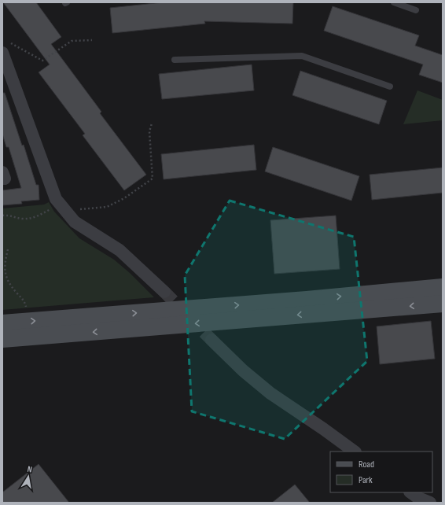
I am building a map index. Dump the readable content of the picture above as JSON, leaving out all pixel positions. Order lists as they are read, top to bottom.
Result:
{
  "legend": ["Road", "Park"],
  "north": "top"
}
